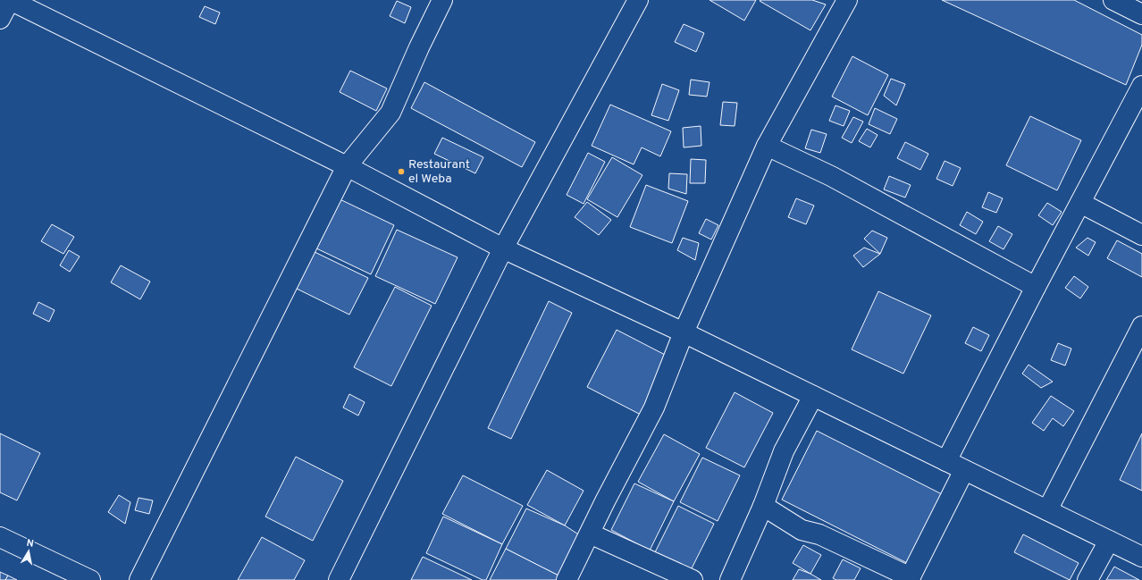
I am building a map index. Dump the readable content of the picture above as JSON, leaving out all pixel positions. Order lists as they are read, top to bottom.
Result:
{
  "places": ["Restaurant el Weba"],
  "north": "top"
}
